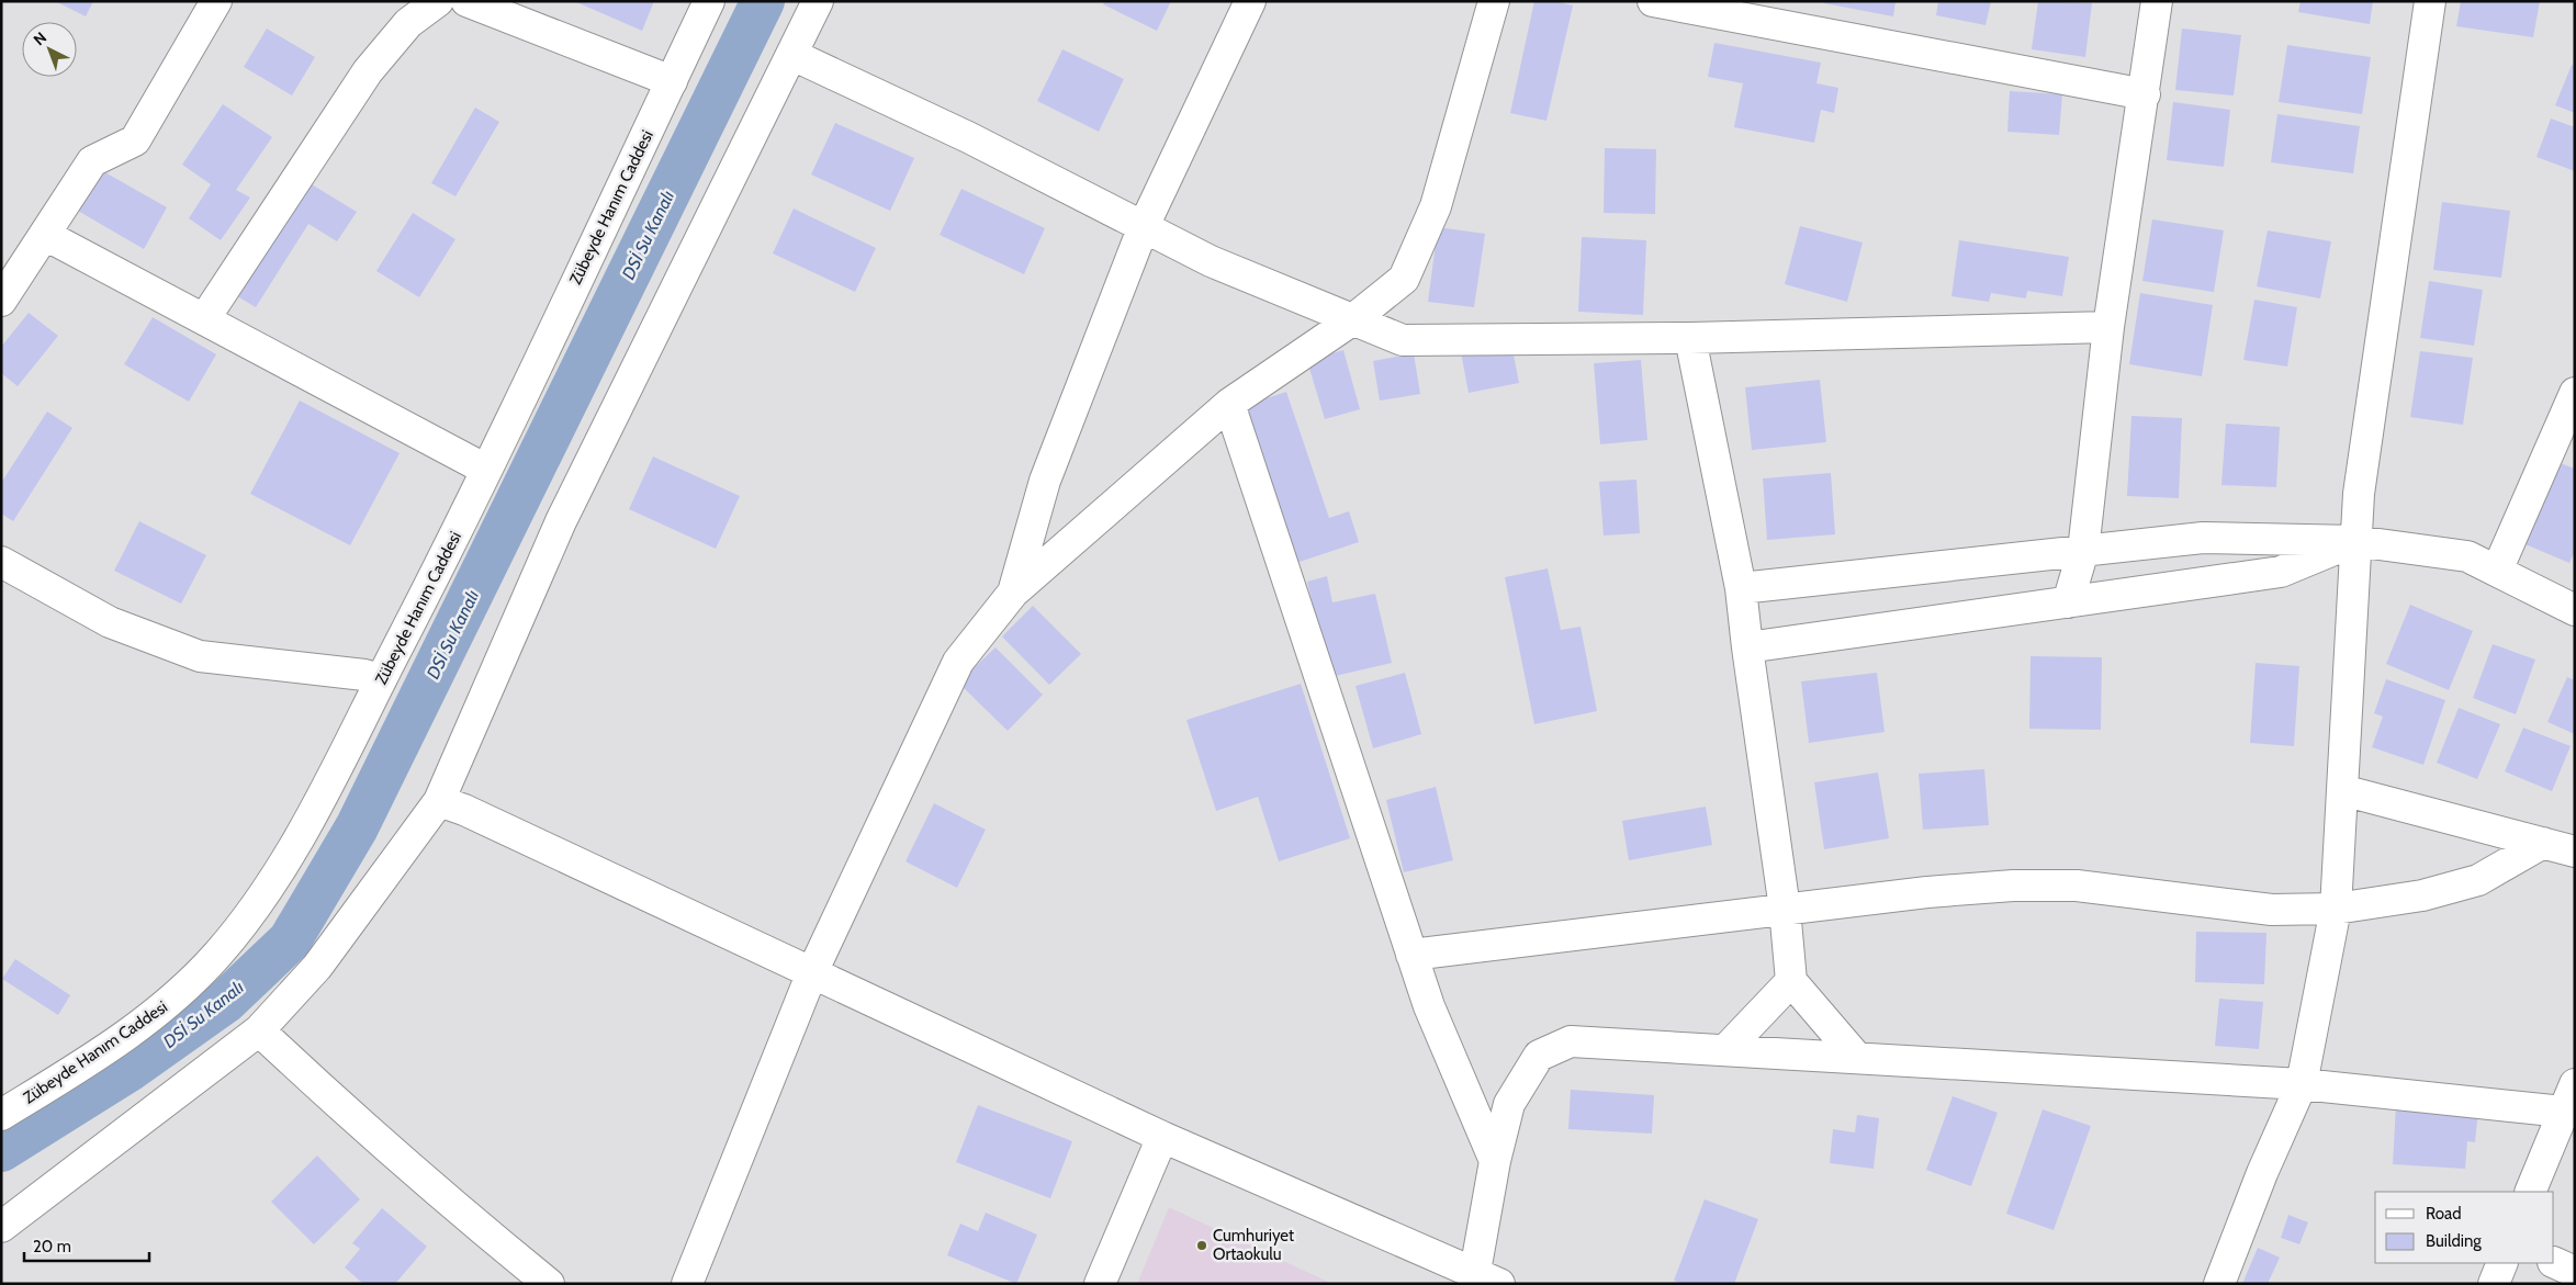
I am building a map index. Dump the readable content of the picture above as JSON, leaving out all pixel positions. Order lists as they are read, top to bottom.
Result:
{
  "streets": {
    "street": ["Zübeyde Hanım Caddesi"]
  },
  "water": ["DSİ Su Kanalı"],
  "places": ["Cumhuriyet Ortaokulu"],
  "legend": ["Road", "Building"],
  "scale_bar": "20 m",
  "north": "top left"
}
